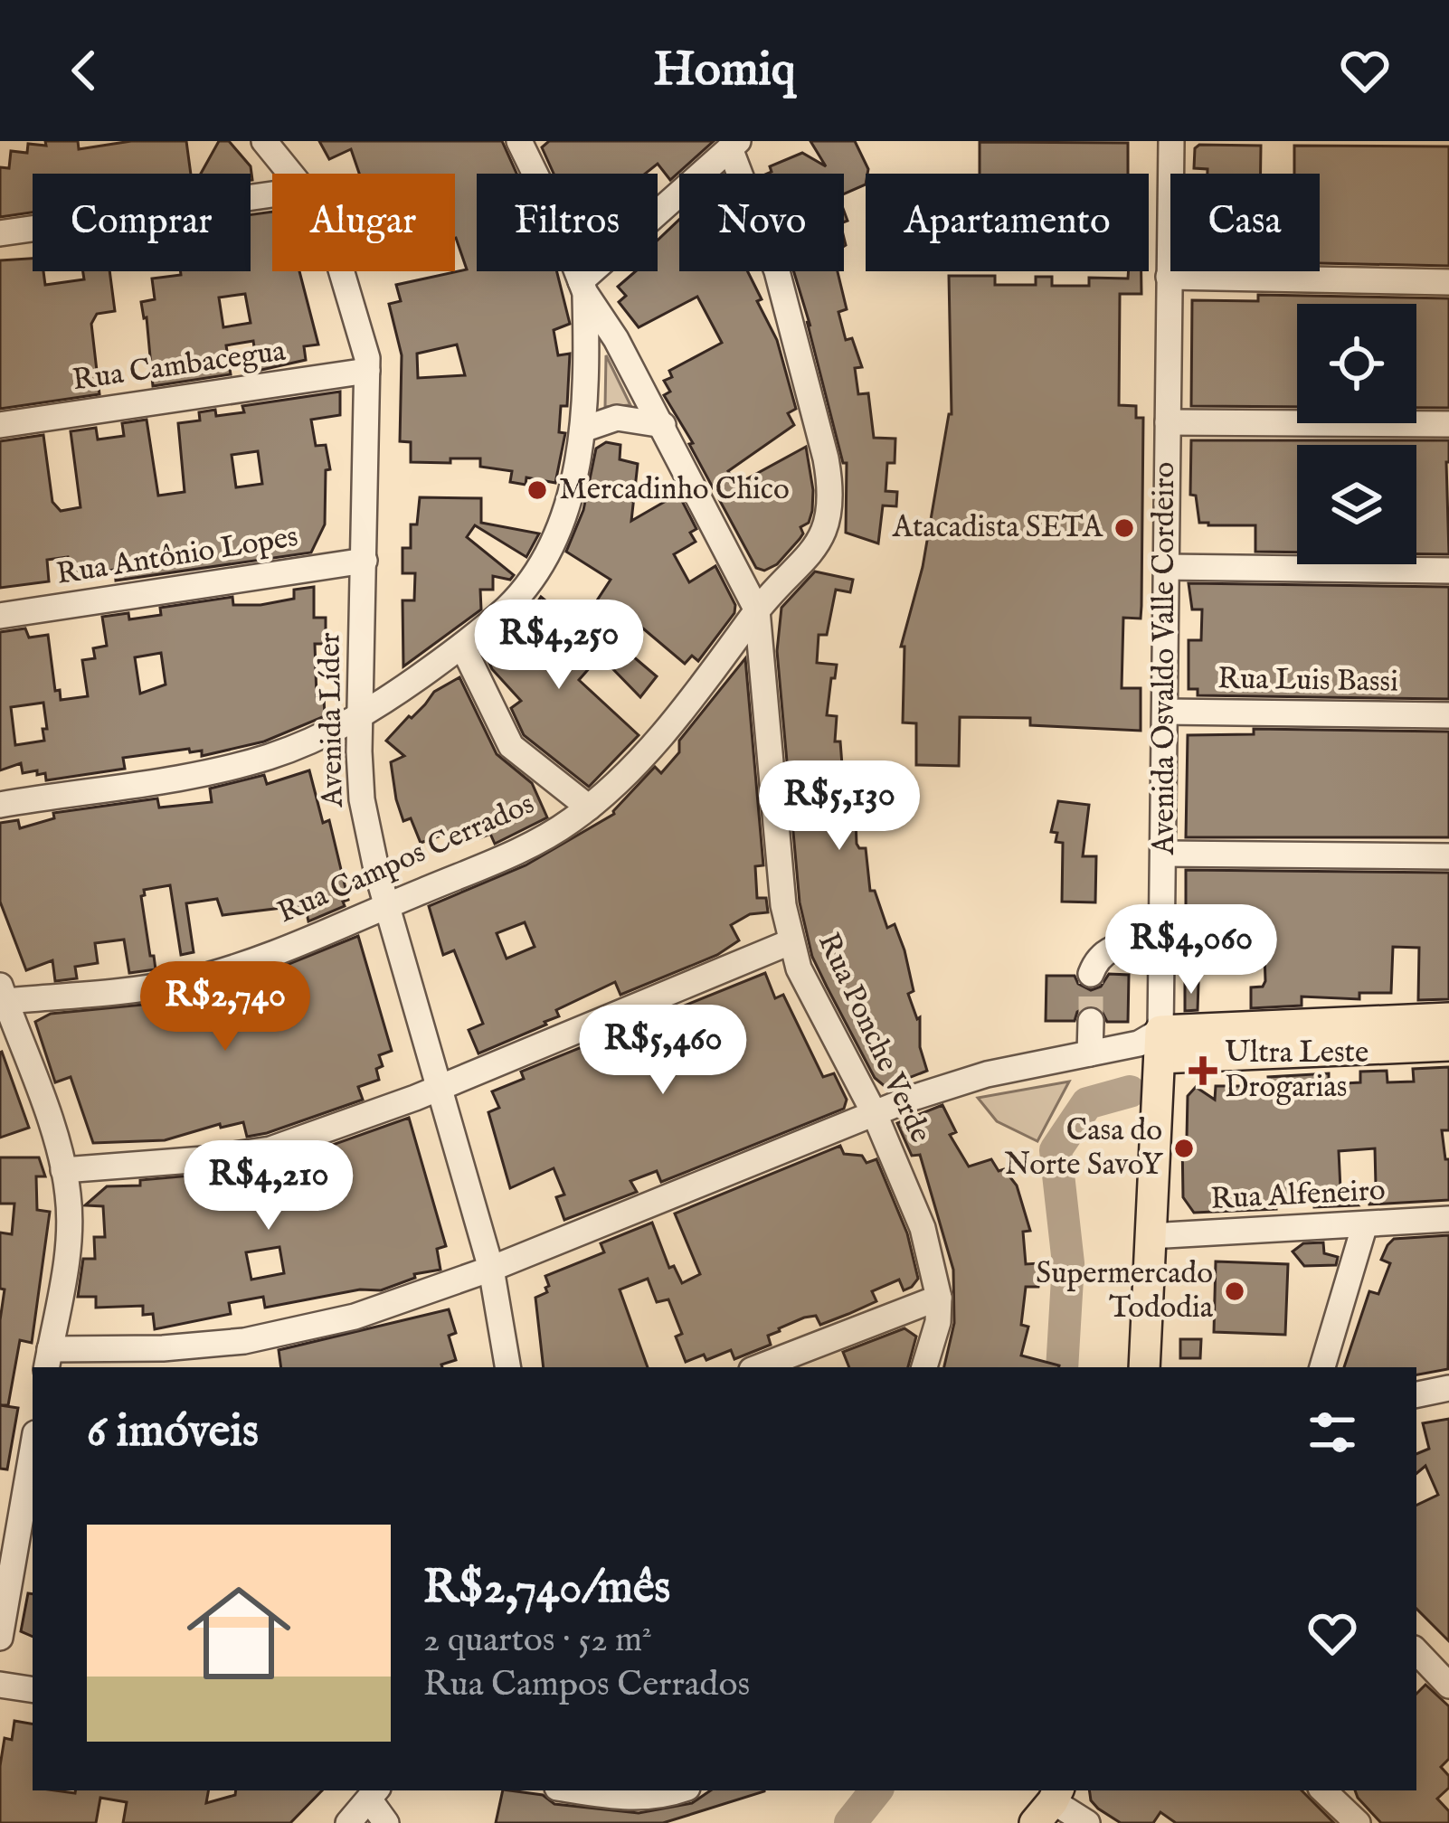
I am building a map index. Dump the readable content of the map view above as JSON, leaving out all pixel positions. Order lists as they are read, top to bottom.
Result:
{
  "streets": {
    "main road": ["Avenida Osvaldo Valle Cordeiro"],
    "street": [
      "Rua Cambacegua",
      "Rua Antônio Lopes",
      "Rua Luis Bassi",
      "Avenida Líder",
      "Rua Campos Cerrados",
      "Rua Ponche Verde",
      "Rua Alfeneiro"
    ]
  },
  "crossings": [
    ["Rua Cambacegua", "Avenida Líder"],
    ["Rua Antônio Lopes", "Avenida Líder"],
    ["Avenida Osvaldo Valle Cordeiro", "Rua Luis Bassi"],
    ["Avenida Osvaldo Valle Cordeiro", "Rua Alfeneiro"],
    ["Avenida Líder", "Rua Campos Cerrados"],
    ["Rua Campos Cerrados", "Rua Ponche Verde"]
  ],
  "places": {
    "other": [
      "Mercadinho Chico",
      "Atacadista SETA",
      "Casa do Norte SavoY",
      "Supermercado Tododia"
    ],
    "health": ["Ultra Leste Drogarias"]
  },
  "page": {
    "header": "Homiq",
    "chip": [
      "Comprar",
      "Alugar",
      "Filtros",
      "Novo",
      "Apartamento",
      "Casa"
    ],
    "price": [
      "R$4,250",
      "R$5,130",
      "R$4,060",
      "R$2,740",
      "R$5,460",
      "R$4,210"
    ],
    "heading": "6 imóveis",
    "list": [
      {
        "name": "R$2,740/mês",
        "note": "2 quartos · 52 m² · Rua Campos Cerrados"
      }
    ]
  }
}
